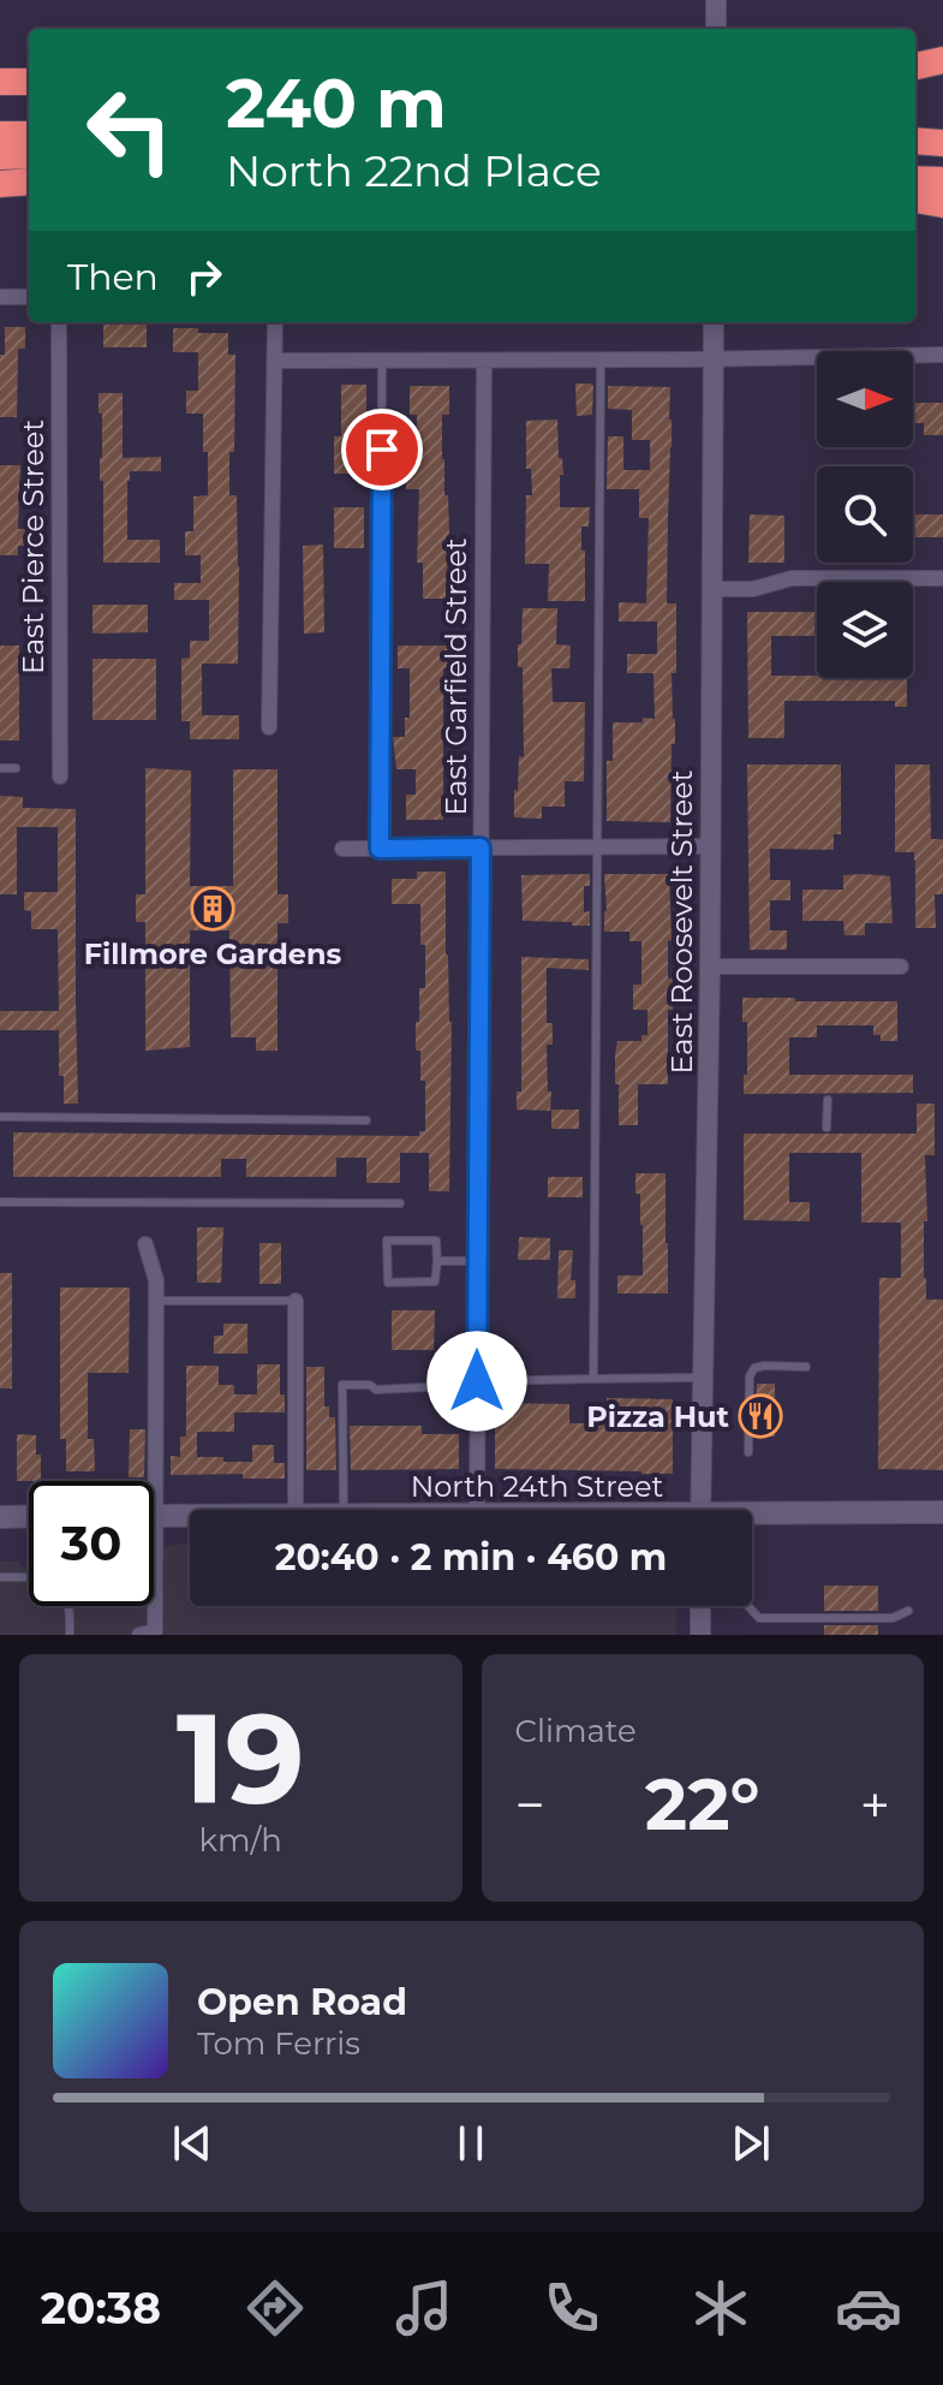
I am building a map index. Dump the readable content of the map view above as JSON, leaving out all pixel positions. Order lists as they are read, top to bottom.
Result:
{
  "streets": {
    "main road": ["North 24th Street"],
    "street": ["East Pierce Street", "East Garfield Street", "East Roosevelt Street"]
  },
  "places": {
    "building": ["Fillmore Gardens"],
    "restaurant": ["Pizza Hut"]
  },
  "north": "right",
  "page": {
    "turn": ["240 m", "North 22nd Place"],
    "then": "Then",
    "limit": "30",
    "trip": "20:40 · 2 min · 460 m",
    "tile": [
      ["19", "km/h"],
      "Climate"
    ],
    "heat": ["−", "22°", "+"],
    "song": ["Open Road", "Tom Ferris"],
    "tabs": "20:38"
  }
}
